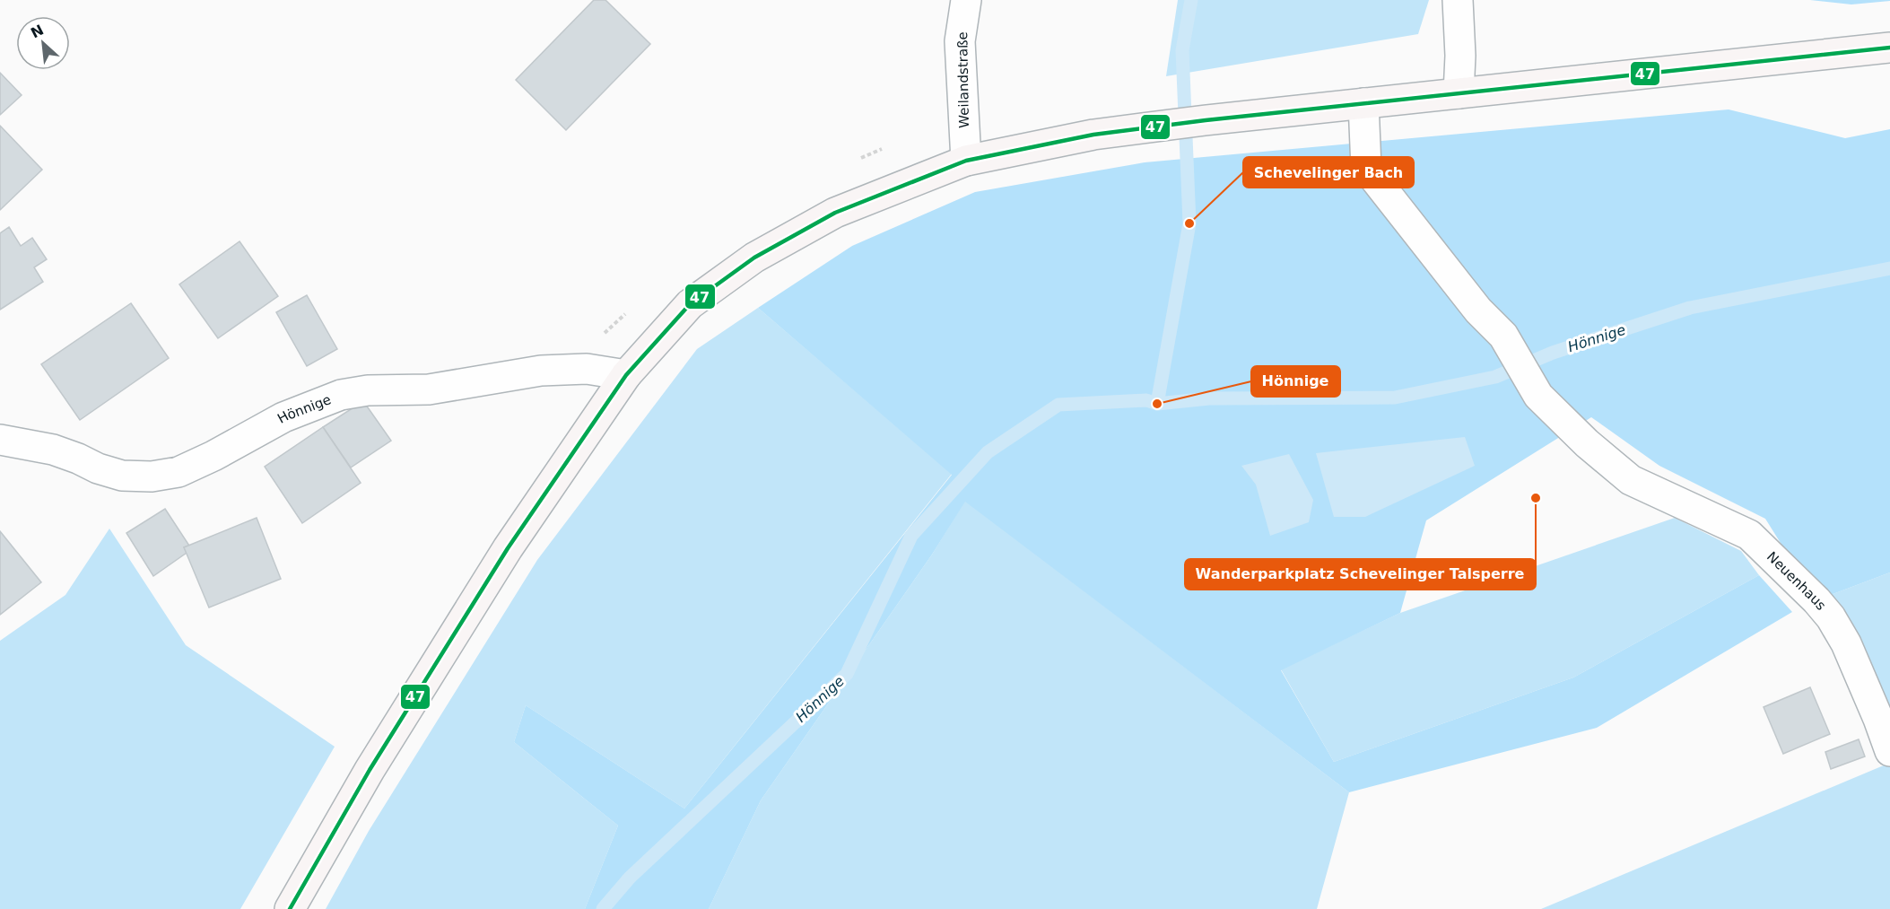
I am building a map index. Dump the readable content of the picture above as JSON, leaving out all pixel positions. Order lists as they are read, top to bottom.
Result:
{
  "streets": {
    "street": ["Weilandstraße", "Hönnige", "Neuenhaus"]
  },
  "water": ["Hönnige"],
  "places": ["Schevelinger Bach", "Hönnige", "Wanderparkplatz Schevelinger Talsperre"],
  "lines": ["transit line 47"],
  "north": "top left"
}
